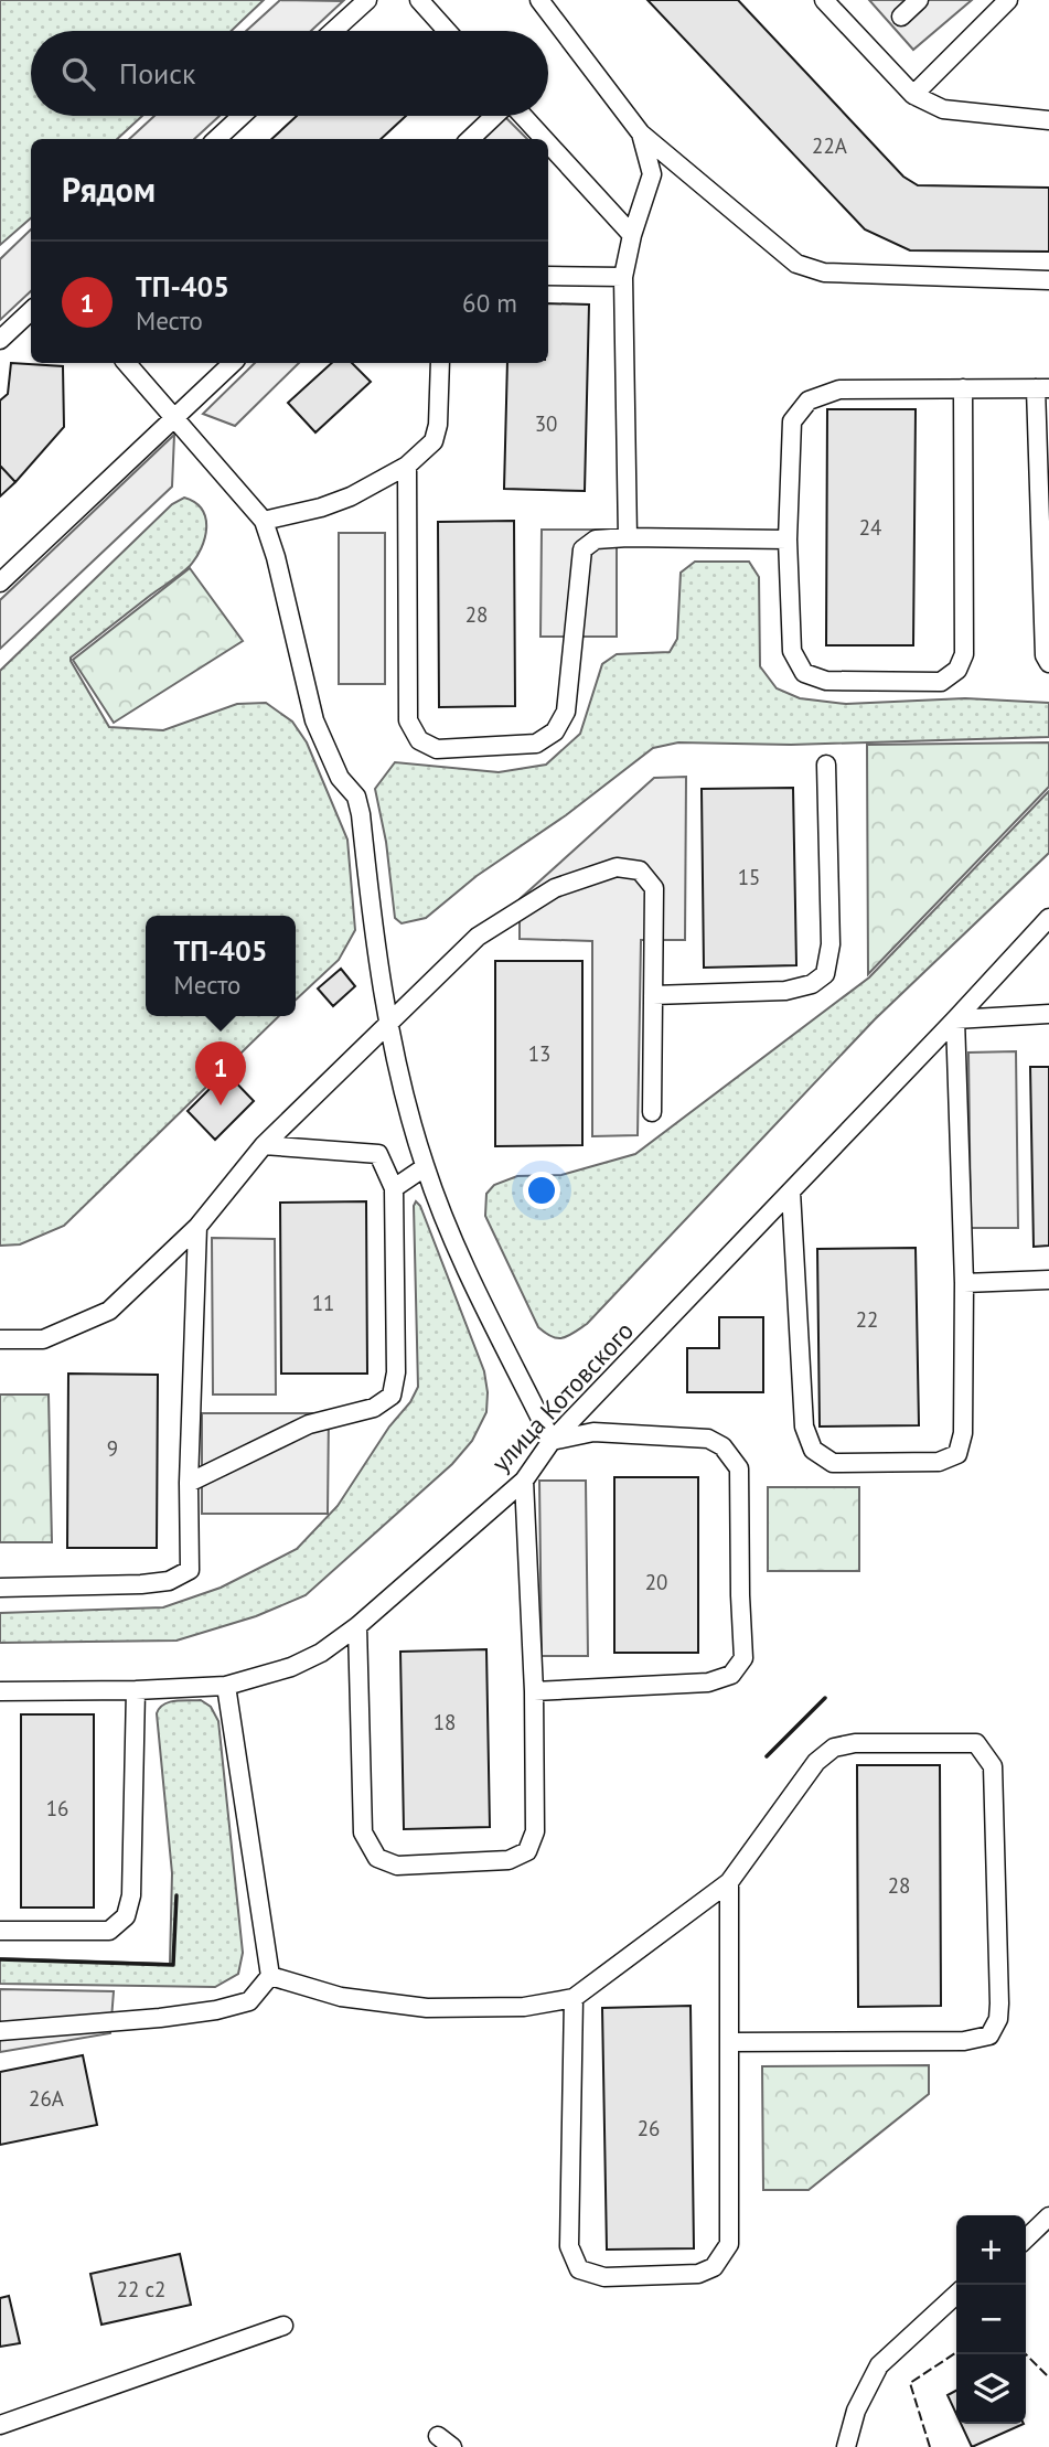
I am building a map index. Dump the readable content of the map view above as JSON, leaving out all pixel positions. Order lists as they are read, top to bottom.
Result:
{
  "streets": {
    "lane": ["улица Котовского"]
  },
  "house_numbers": [
    "22А",
    "30",
    "24",
    "28",
    "15",
    "13",
    "11",
    "22",
    "9",
    "20",
    "18",
    "16",
    "28",
    "26А",
    "26",
    "22 с2"
  ],
  "page": {
    "search": "Поиск",
    "heading": "Рядом",
    "list": [
      {
        "mark": "1",
        "name": "ТП-405",
        "note": "Место",
        "value": "60 m"
      }
    ],
    "popup": ["ТП-405", "Место"],
    "pins": "1",
    "map_buttons": ["+", "−"]
  }
}
